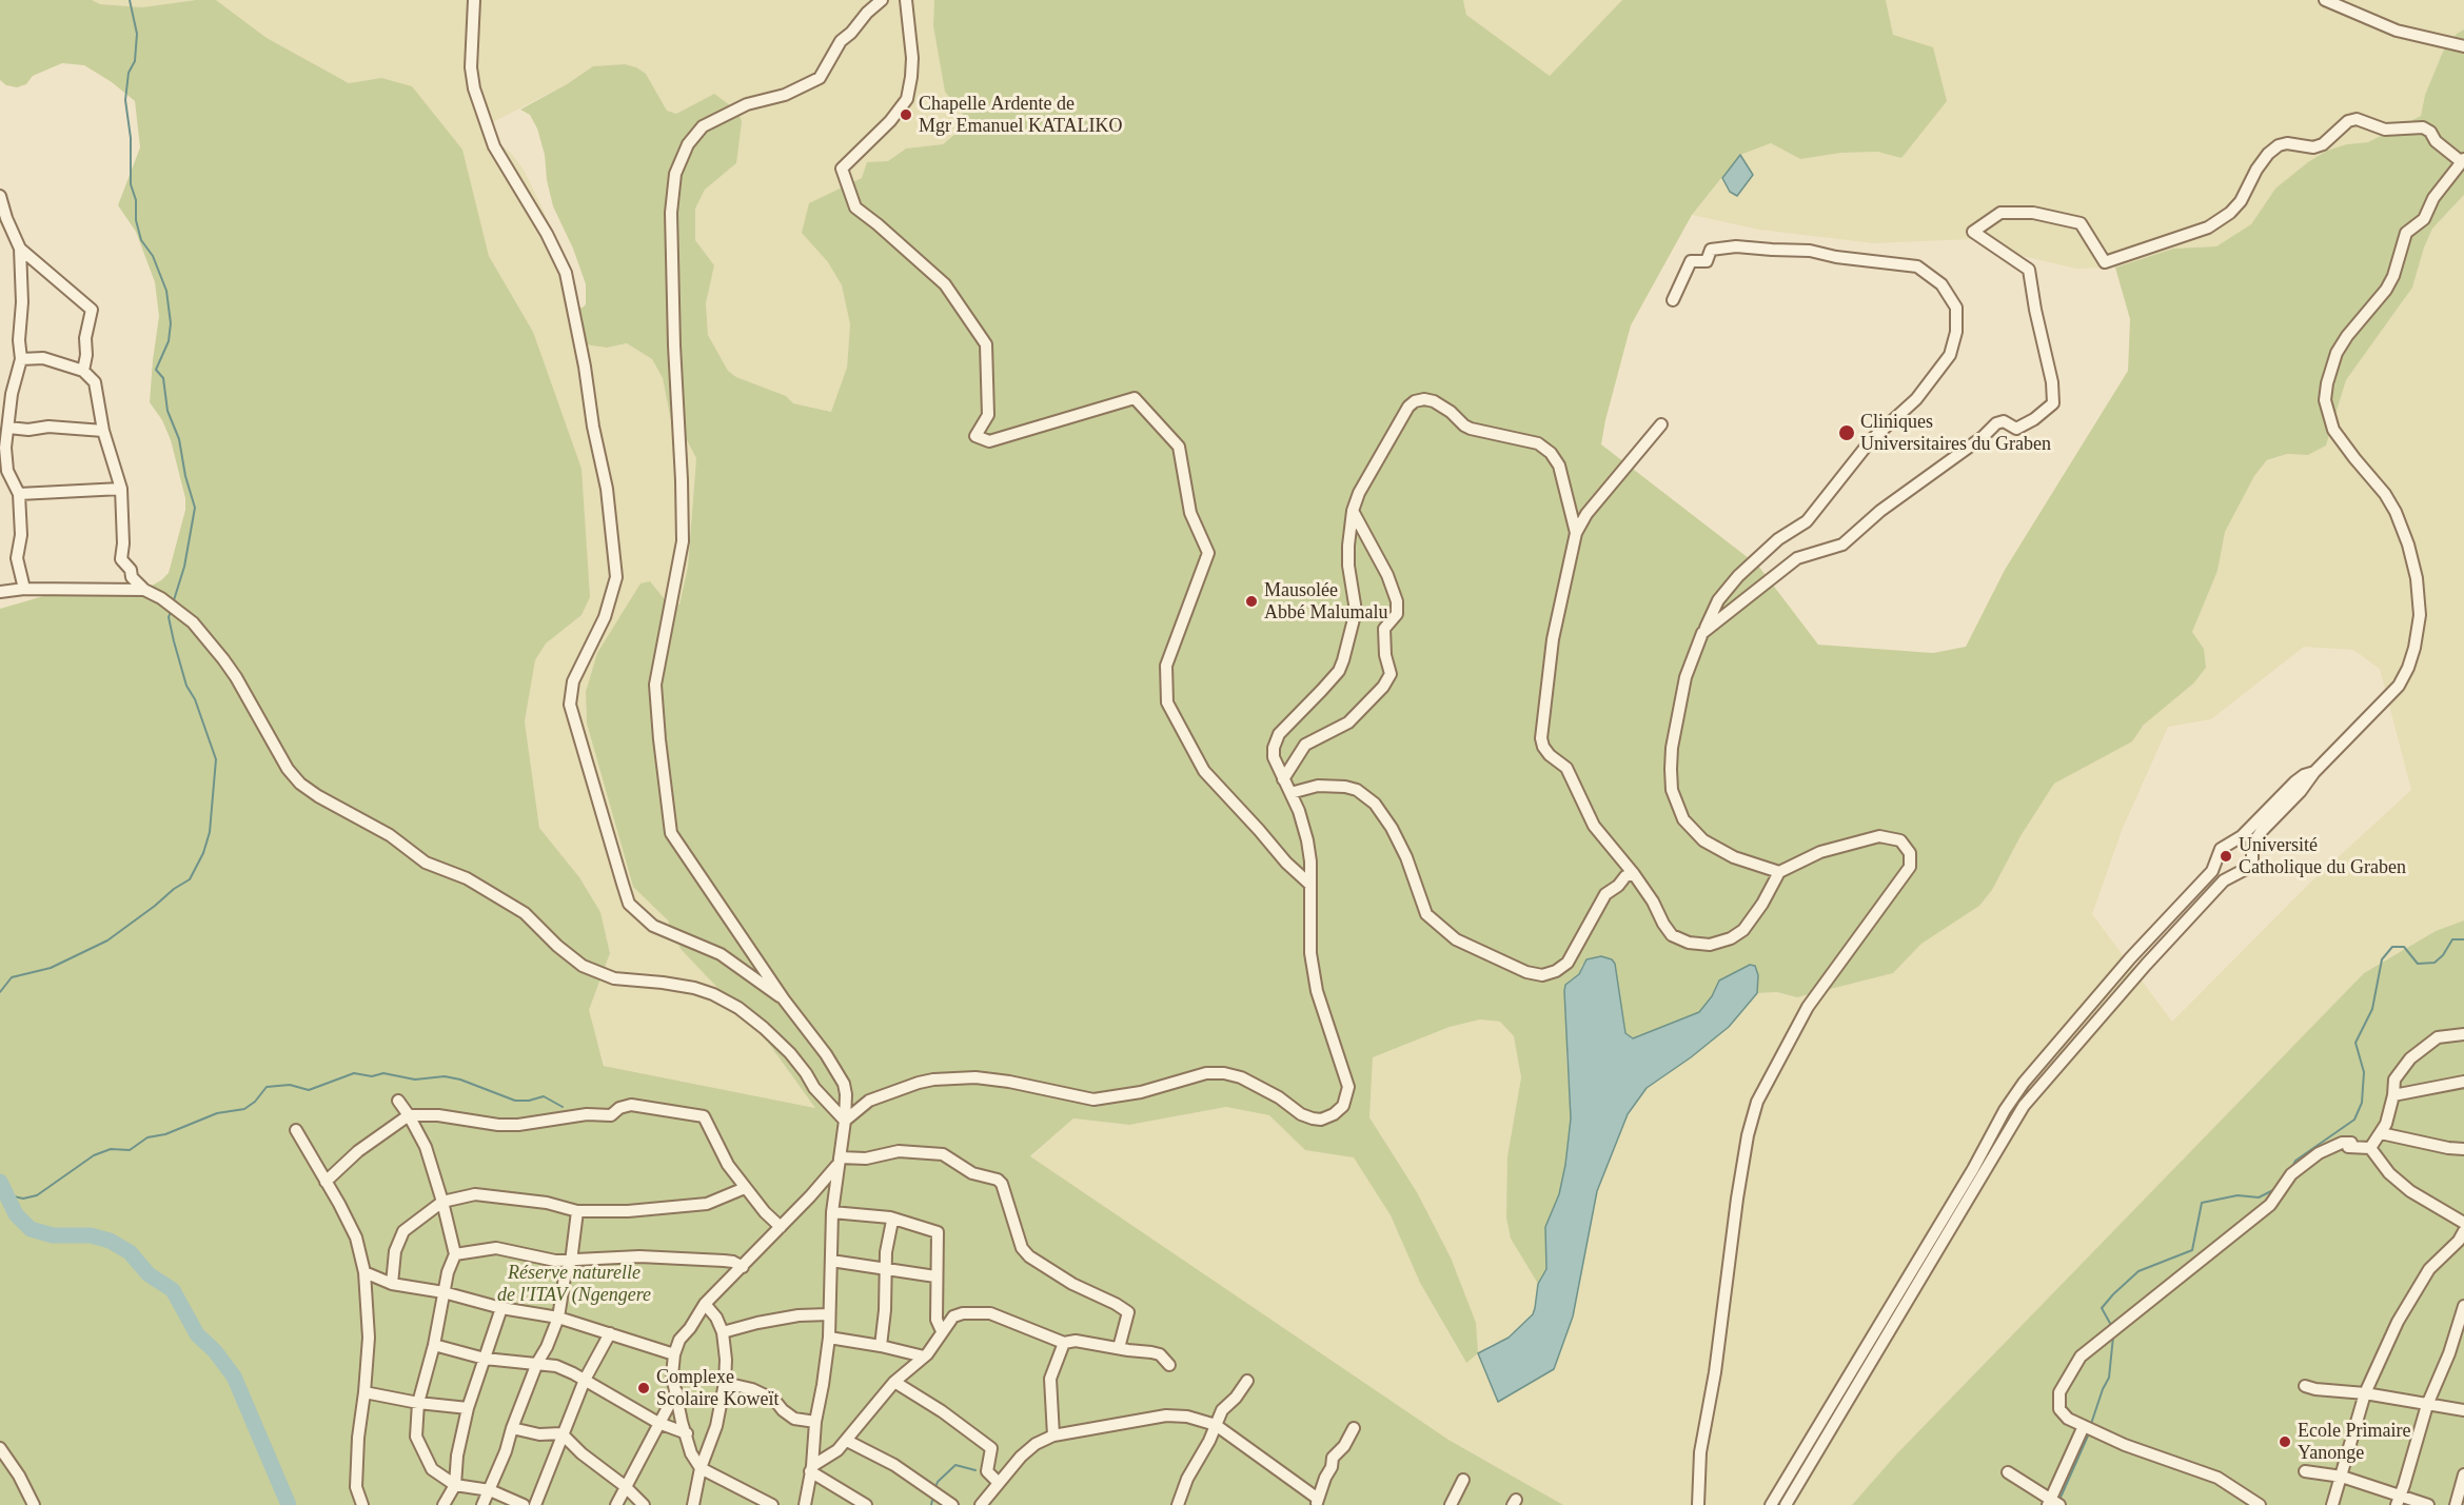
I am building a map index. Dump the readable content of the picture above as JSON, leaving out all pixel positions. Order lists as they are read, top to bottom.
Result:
{
  "parks": ["Réserve naturelle de l'ITAV (Ngengere"],
  "places": [
    "Chapelle Ardente de Mgr Emanuel KATALIKO",
    "Cliniques Universitaires du Graben",
    "Mausolée Abbé Malumalu",
    "Université Catholique du Graben",
    "Complexe Scolaire Koweït",
    "Ecole Primaire Yanonge"
  ]
}
